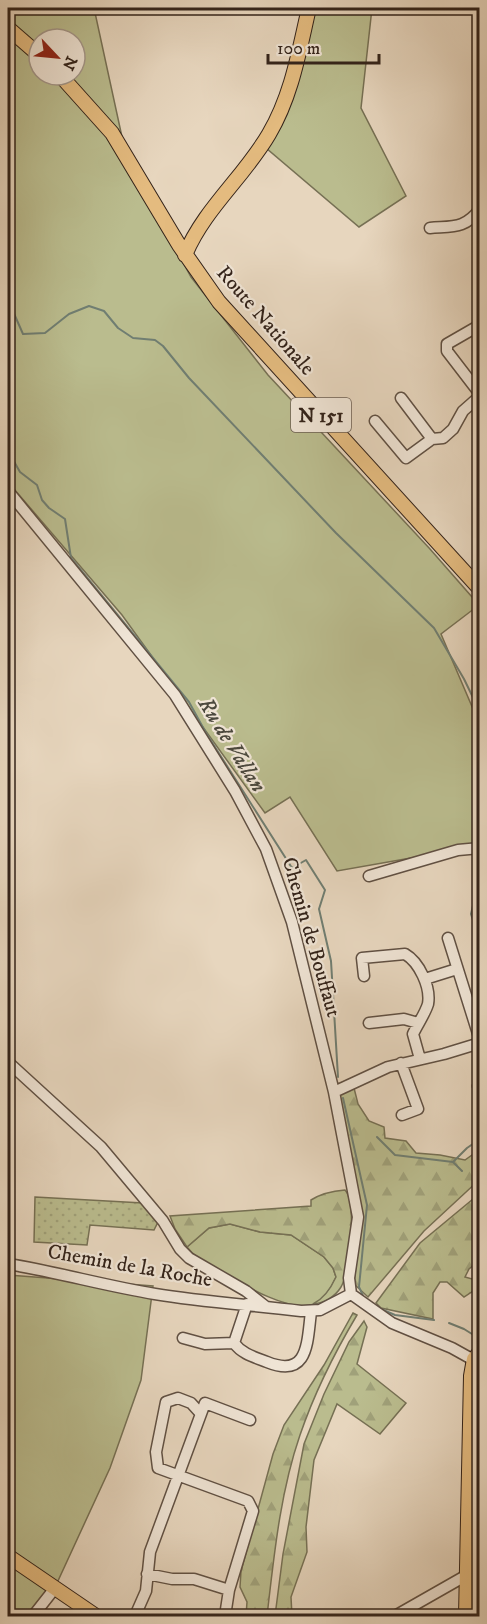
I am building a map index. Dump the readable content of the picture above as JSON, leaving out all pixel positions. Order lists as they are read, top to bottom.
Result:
{
  "streets": {
    "main road": ["Route Nationale", "N 151"],
    "street": ["Chemin de Bouffaut", "Chemin de la Roche"]
  },
  "crossings": [
    ["Route Nationale", "N 151"],
    ["Chemin de Bouffaut", "Chemin de la Roche"]
  ],
  "water": ["Ru de Vallan"],
  "scale_bar": "100 m",
  "north": "bottom right"
}
